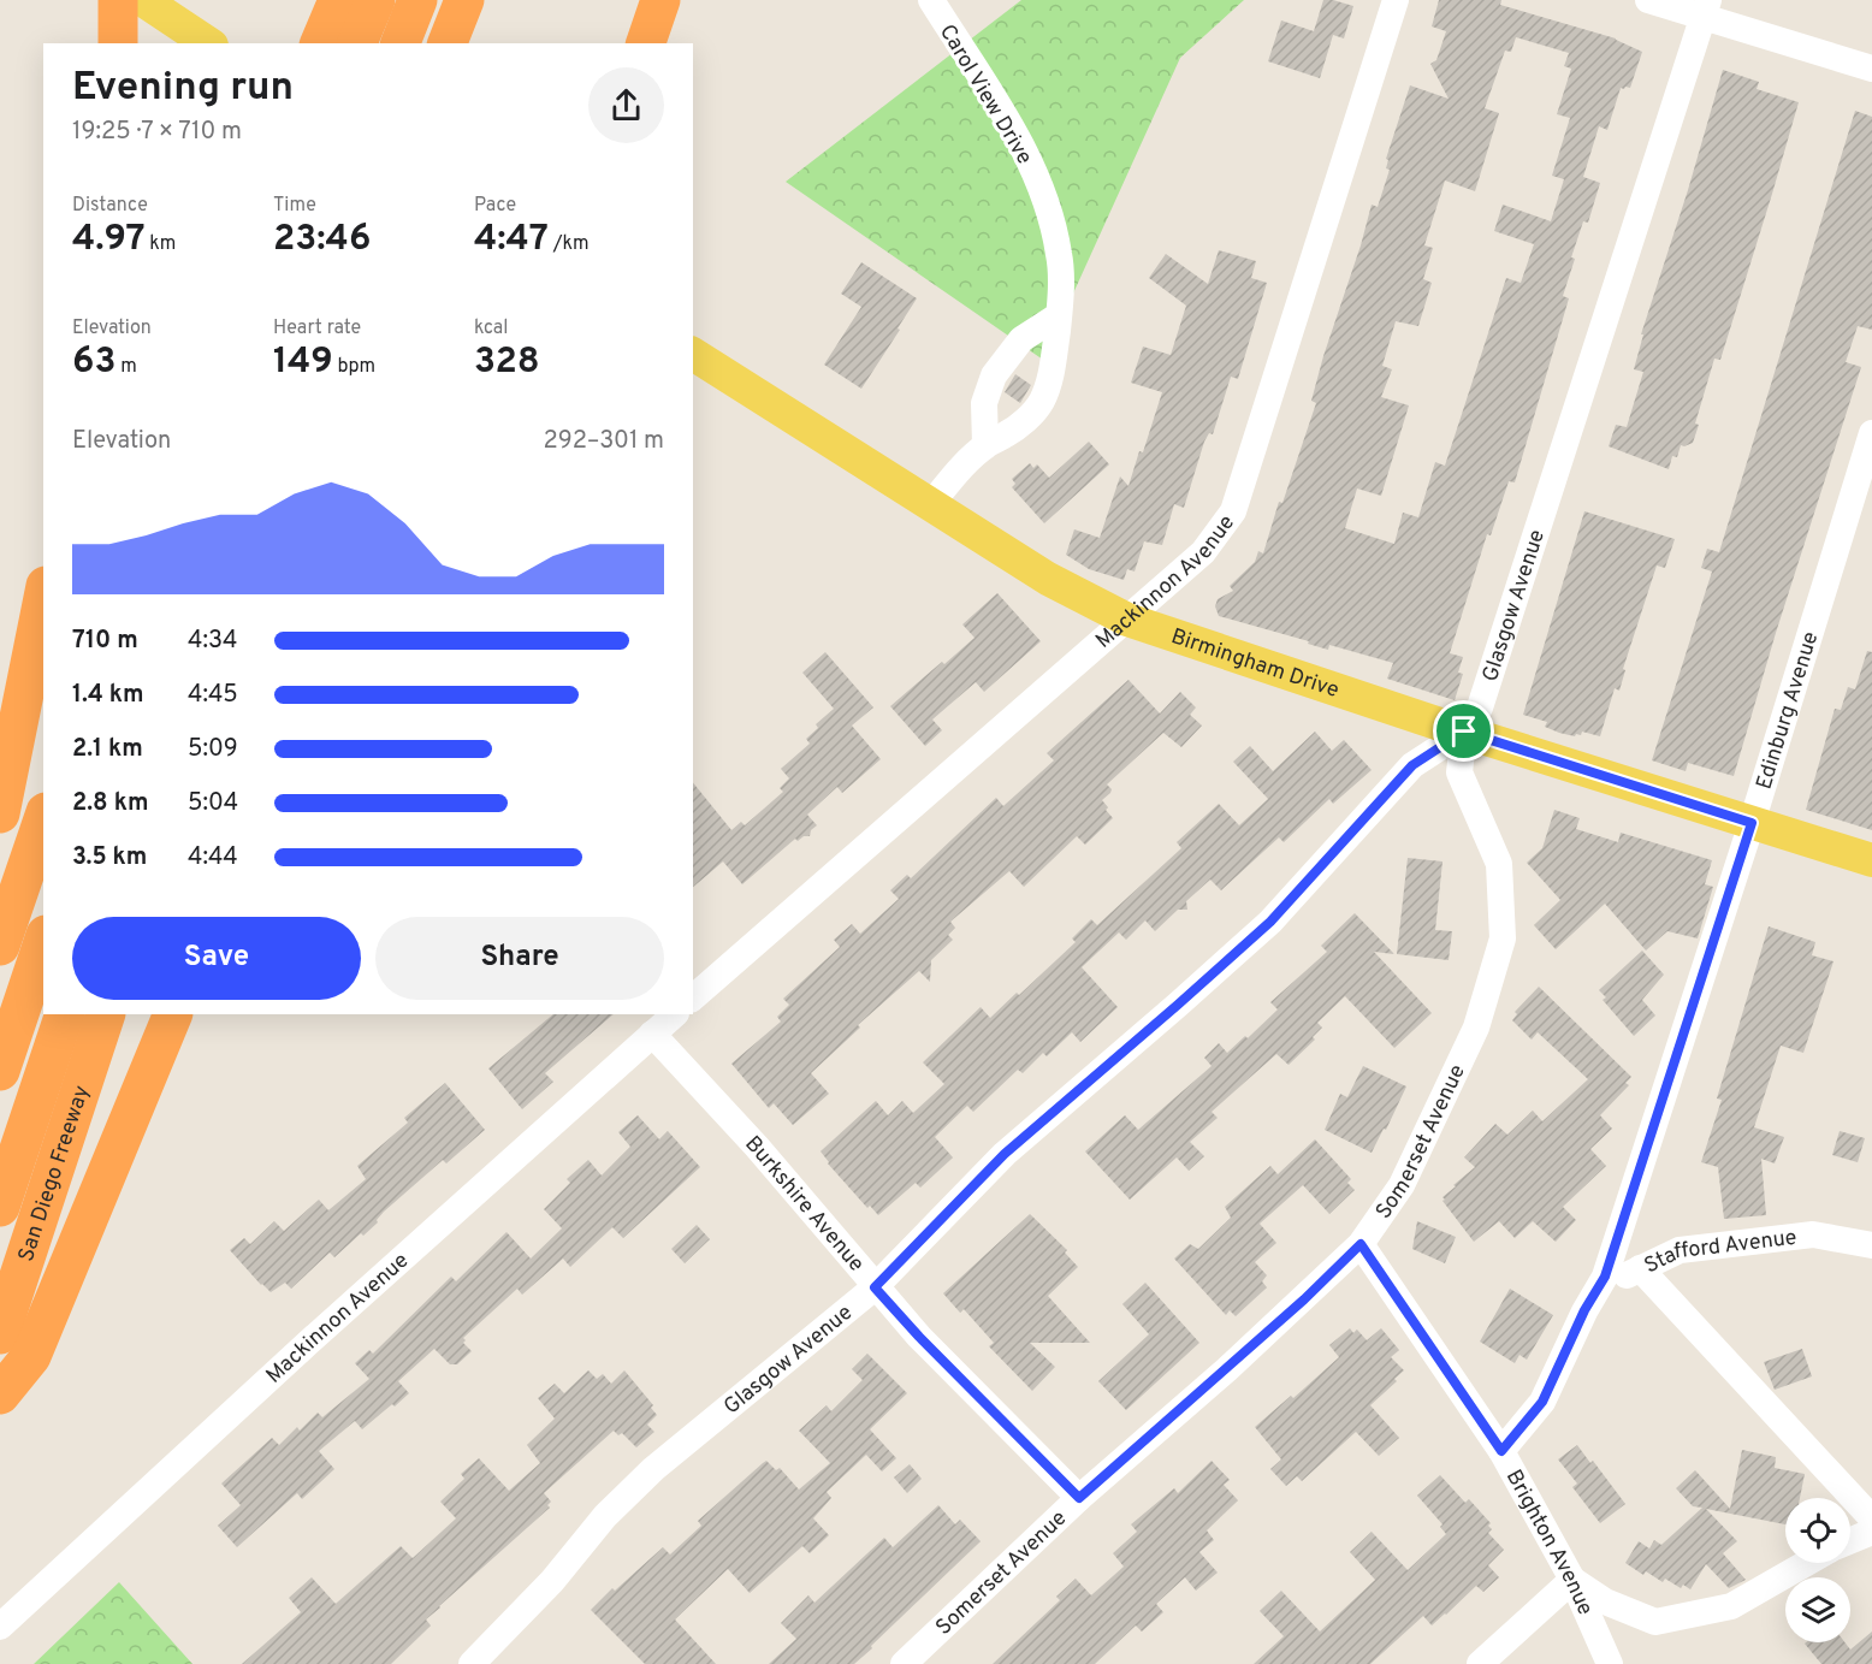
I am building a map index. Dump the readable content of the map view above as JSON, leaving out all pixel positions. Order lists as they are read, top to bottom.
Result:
{
  "streets": {
    "highway": ["San Diego Freeway"],
    "main road": ["Birmingham Drive"],
    "street": [
      "Carol View Drive",
      "Mackinnon Avenue",
      "Glasgow Avenue",
      "Edinburg Avenue",
      "Somerset Avenue",
      "Burkshire Avenue",
      "Stafford Avenue",
      "Brighton Avenue"
    ]
  },
  "crossings": [
    ["Carol View Drive", "Birmingham Drive"],
    ["Mackinnon Avenue", "Birmingham Drive"],
    ["Mackinnon Avenue", "Burkshire Avenue"],
    ["Glasgow Avenue", "Birmingham Drive"],
    ["Glasgow Avenue", "Somerset Avenue"],
    ["Glasgow Avenue", "Burkshire Avenue"],
    ["Birmingham Drive", "Edinburg Avenue"],
    ["Birmingham Drive", "Somerset Avenue"],
    ["Edinburg Avenue", "Stafford Avenue"],
    ["Edinburg Avenue", "Brighton Avenue"],
    ["Somerset Avenue", "Burkshire Avenue"],
    ["Somerset Avenue", "Brighton Avenue"]
  ],
  "page": {
    "heading": ["Evening run", "19:25 · 7 × 710 m"],
    "stats": [
      ["Distance", "4.97 km"],
      ["Time", "23:46"],
      ["Pace", "4:47 /km"],
      ["Elevation", "63 m"],
      ["Heart rate", "149 bpm"],
      ["kcal", "328"]
    ],
    "chart": ["Elevation", "292–301 m"],
    "list": [
      {
        "name": "710 m",
        "note": "4:34"
      },
      {
        "name": "1.4 km",
        "note": "4:45"
      },
      {
        "name": "2.1 km",
        "note": "5:09"
      },
      {
        "name": "2.8 km",
        "note": "5:04"
      },
      {
        "name": "3.5 km",
        "note": "4:44"
      }
    ],
    "buttons": ["Save", "Share"]
  }
}
